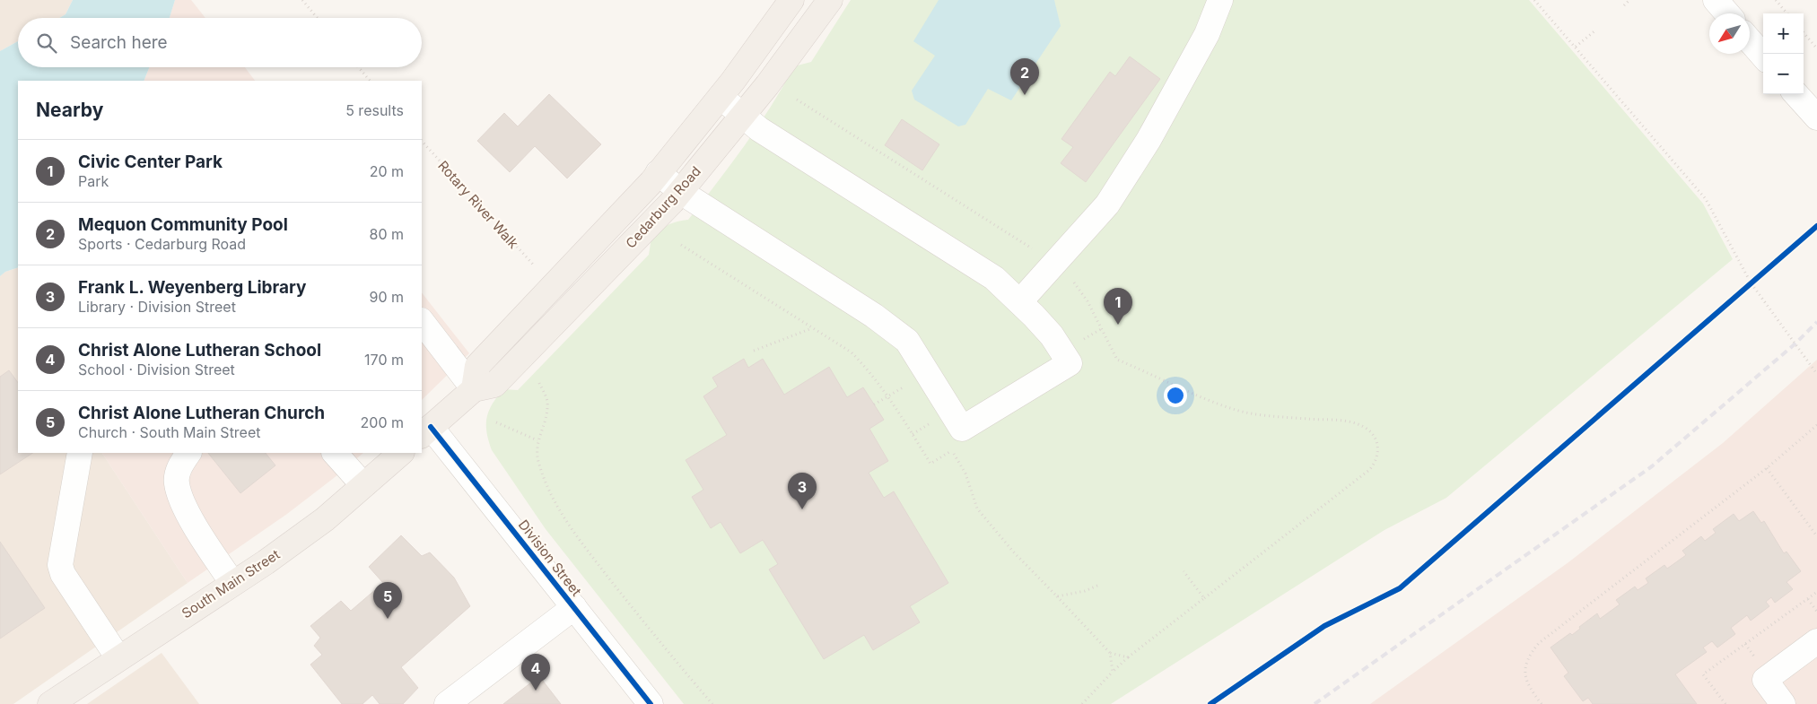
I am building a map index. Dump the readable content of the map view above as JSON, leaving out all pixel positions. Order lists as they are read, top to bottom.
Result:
{
  "streets": {
    "main road": ["Cedarburg Road", "South Main Street"],
    "street": ["Division Street"],
    "path": ["Rotary River Walk"]
  },
  "north": "bottom left",
  "page": {
    "map_buttons": ["+", "−"],
    "search": "Search here",
    "pins": [
      "2",
      "1",
      "3",
      "5",
      "4"
    ],
    "heading": ["Nearby", "5 results"],
    "list": [
      {
        "mark": "1",
        "name": "Civic Center Park",
        "note": "Park",
        "value": "20 m"
      },
      {
        "mark": "2",
        "name": "Mequon Community Pool",
        "note": "Sports · Cedarburg Road",
        "value": "80 m"
      },
      {
        "mark": "3",
        "name": "Frank L. Weyenberg Library",
        "note": "Library · Division Street",
        "value": "90 m"
      },
      {
        "mark": "4",
        "name": "Christ Alone Lutheran School",
        "note": "School · Division Street",
        "value": "170 m"
      },
      {
        "mark": "5",
        "name": "Christ Alone Lutheran Church",
        "note": "Church · South Main Street",
        "value": "200 m"
      }
    ]
  }
}
